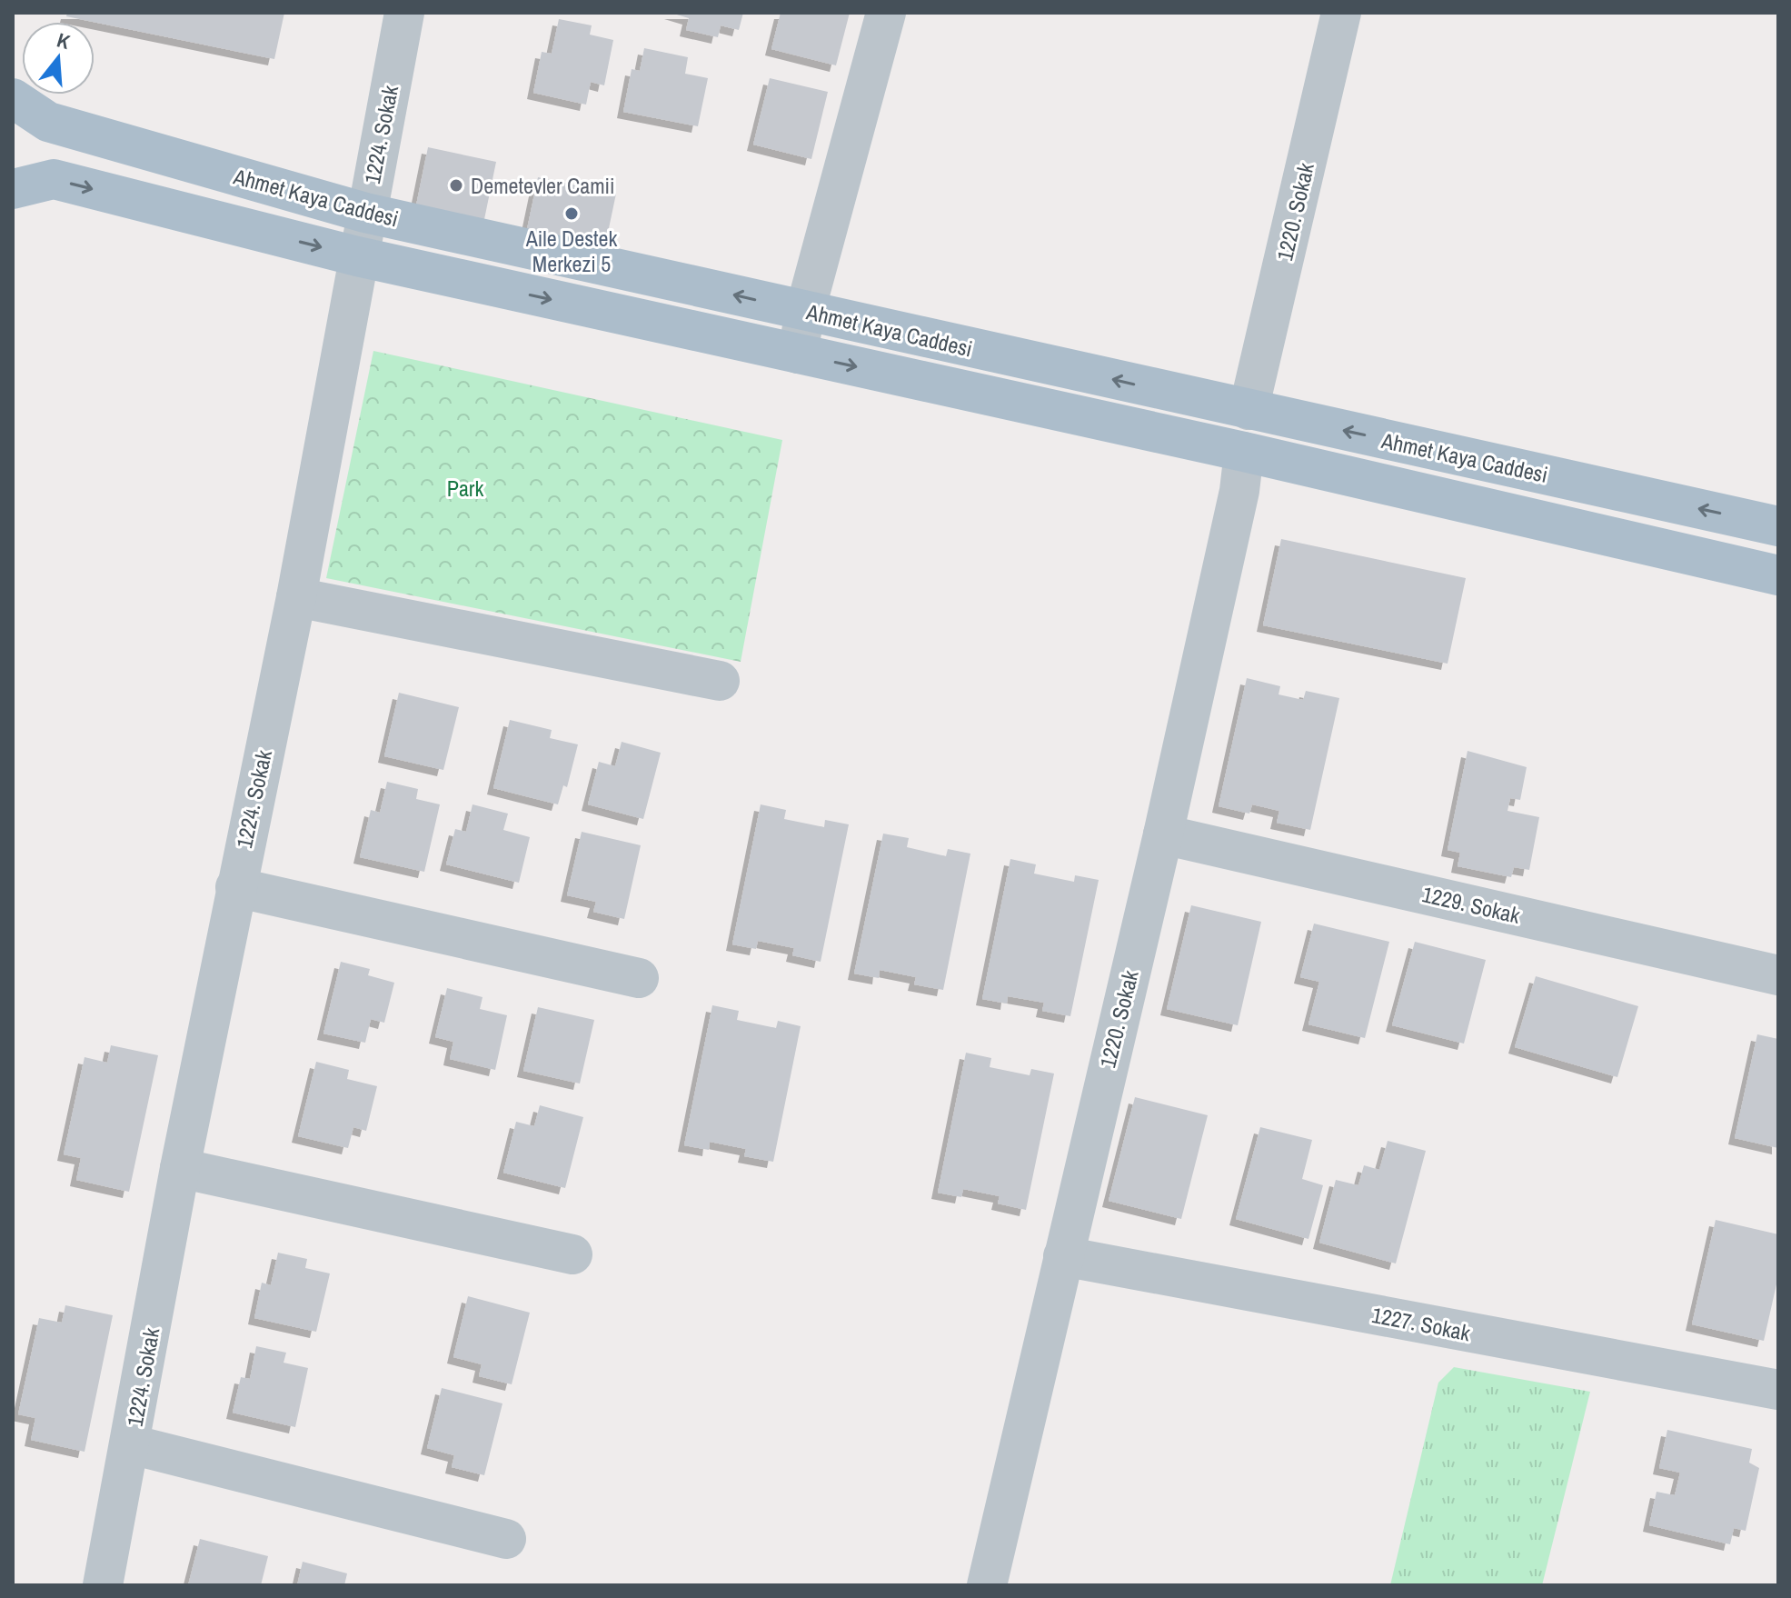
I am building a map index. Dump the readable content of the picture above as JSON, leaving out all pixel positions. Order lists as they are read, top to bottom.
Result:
{
  "streets": {
    "main road": ["Ahmet Kaya Caddesi"],
    "street": [
      "1224. Sokak",
      "1220. Sokak",
      "1229. Sokak",
      "1227. Sokak"
    ]
  },
  "crossings": [
    ["1224. Sokak", "Ahmet Kaya Caddesi"],
    ["Ahmet Kaya Caddesi", "1220. Sokak"],
    ["1220. Sokak", "1229. Sokak"],
    ["1220. Sokak", "1227. Sokak"]
  ],
  "parks": ["Park"],
  "places": ["Demetevler Camii", "Aile Destek Merkezi 5"],
  "north": "top"
}
